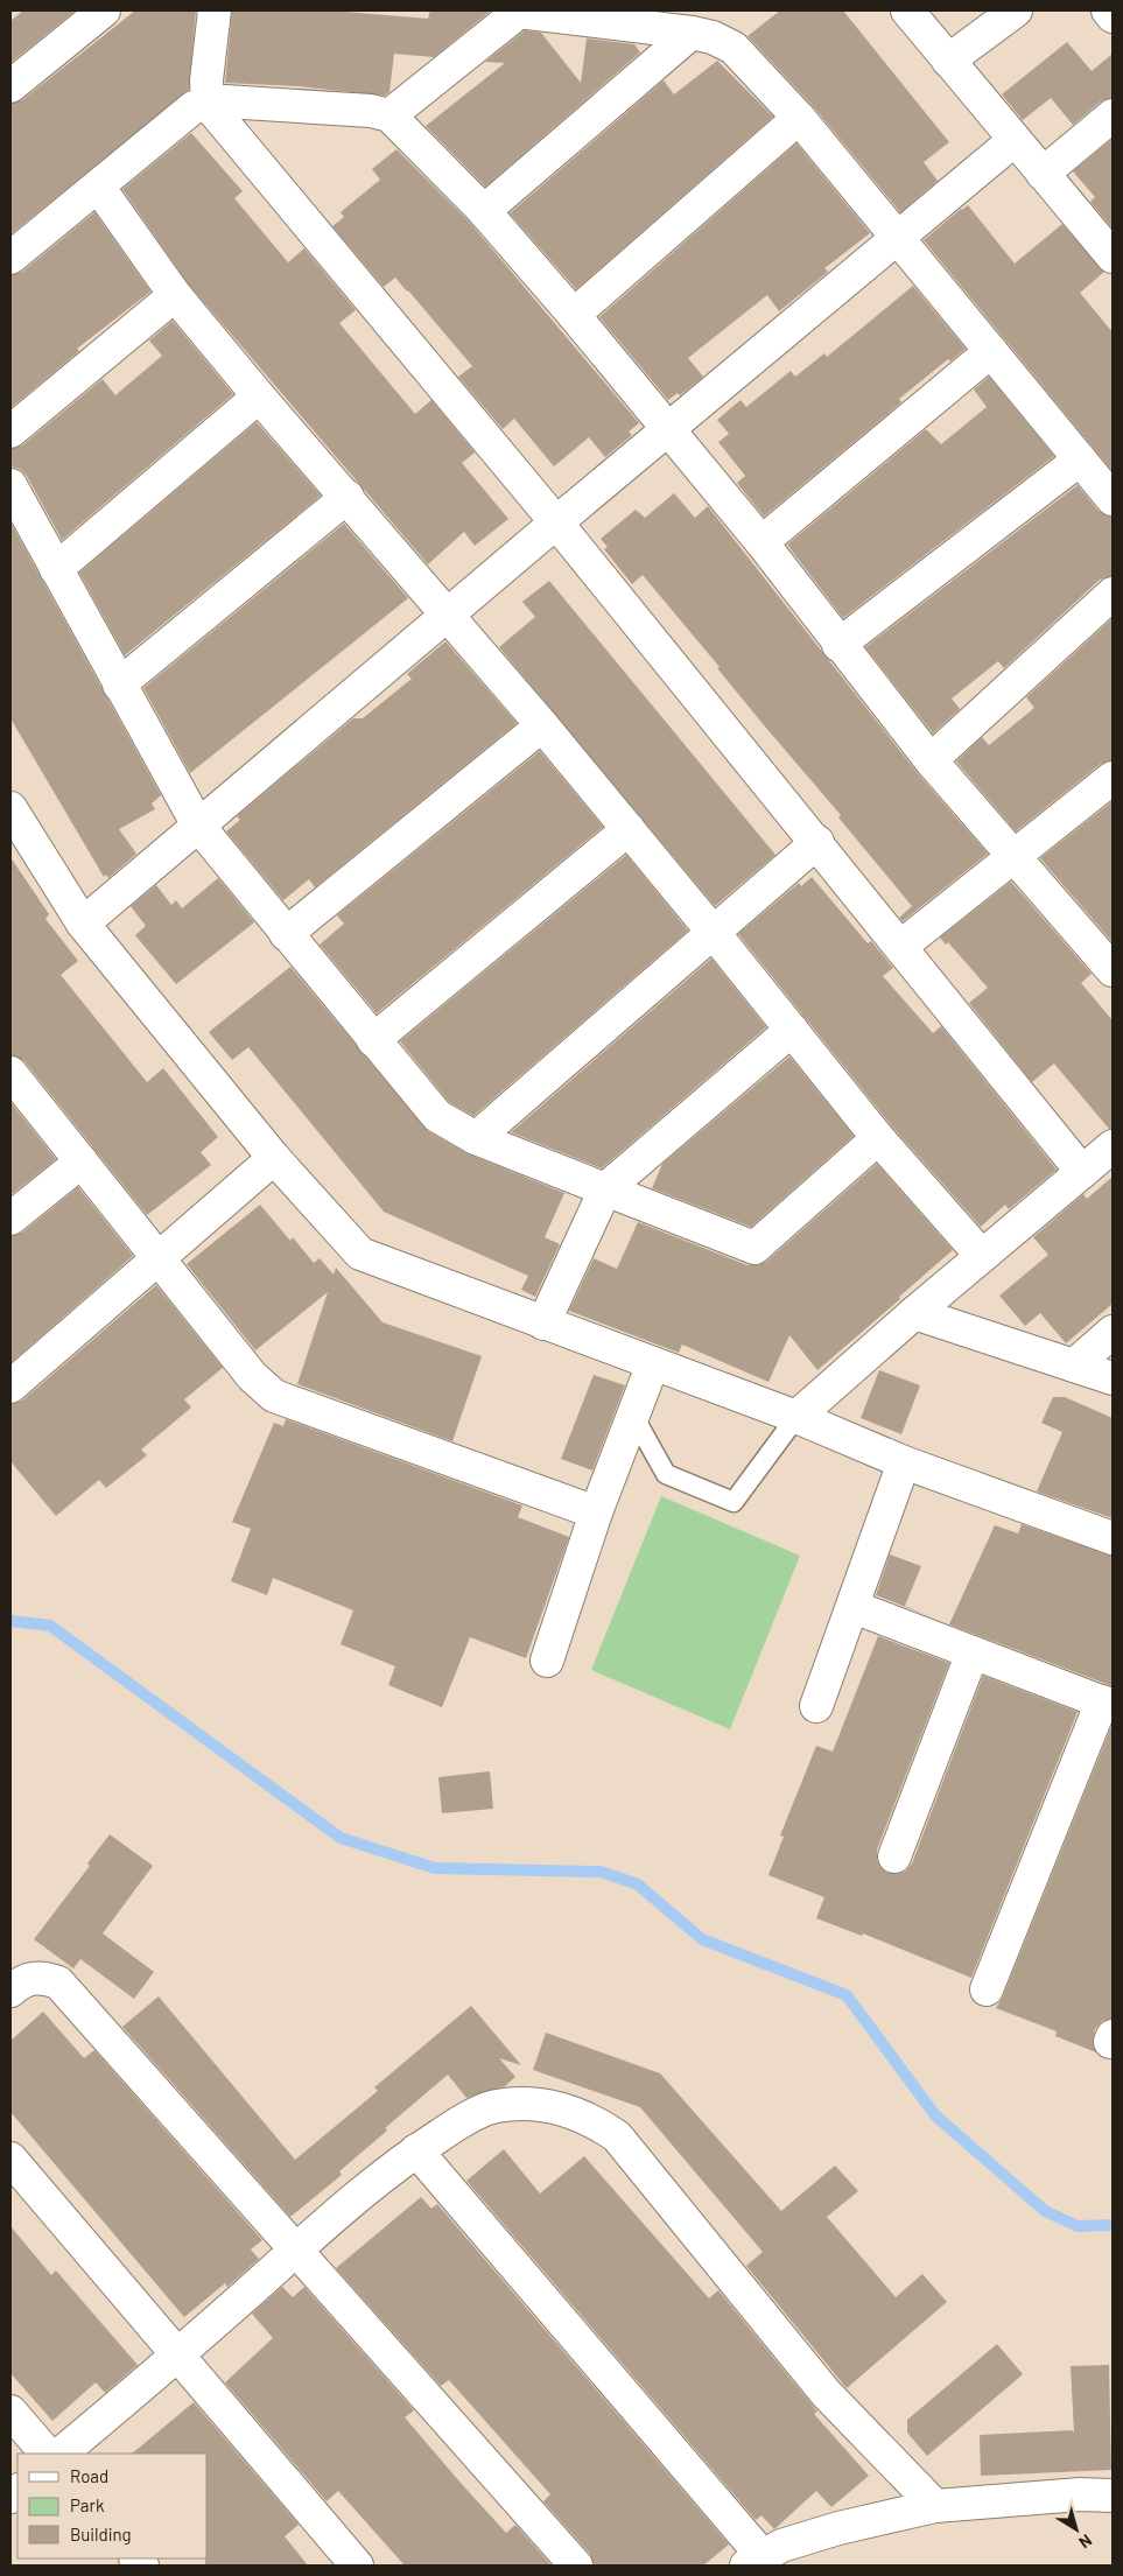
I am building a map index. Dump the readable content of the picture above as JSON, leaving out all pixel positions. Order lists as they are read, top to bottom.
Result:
{
  "legend": ["Road", "Park", "Building"],
  "north": "bottom right"
}
